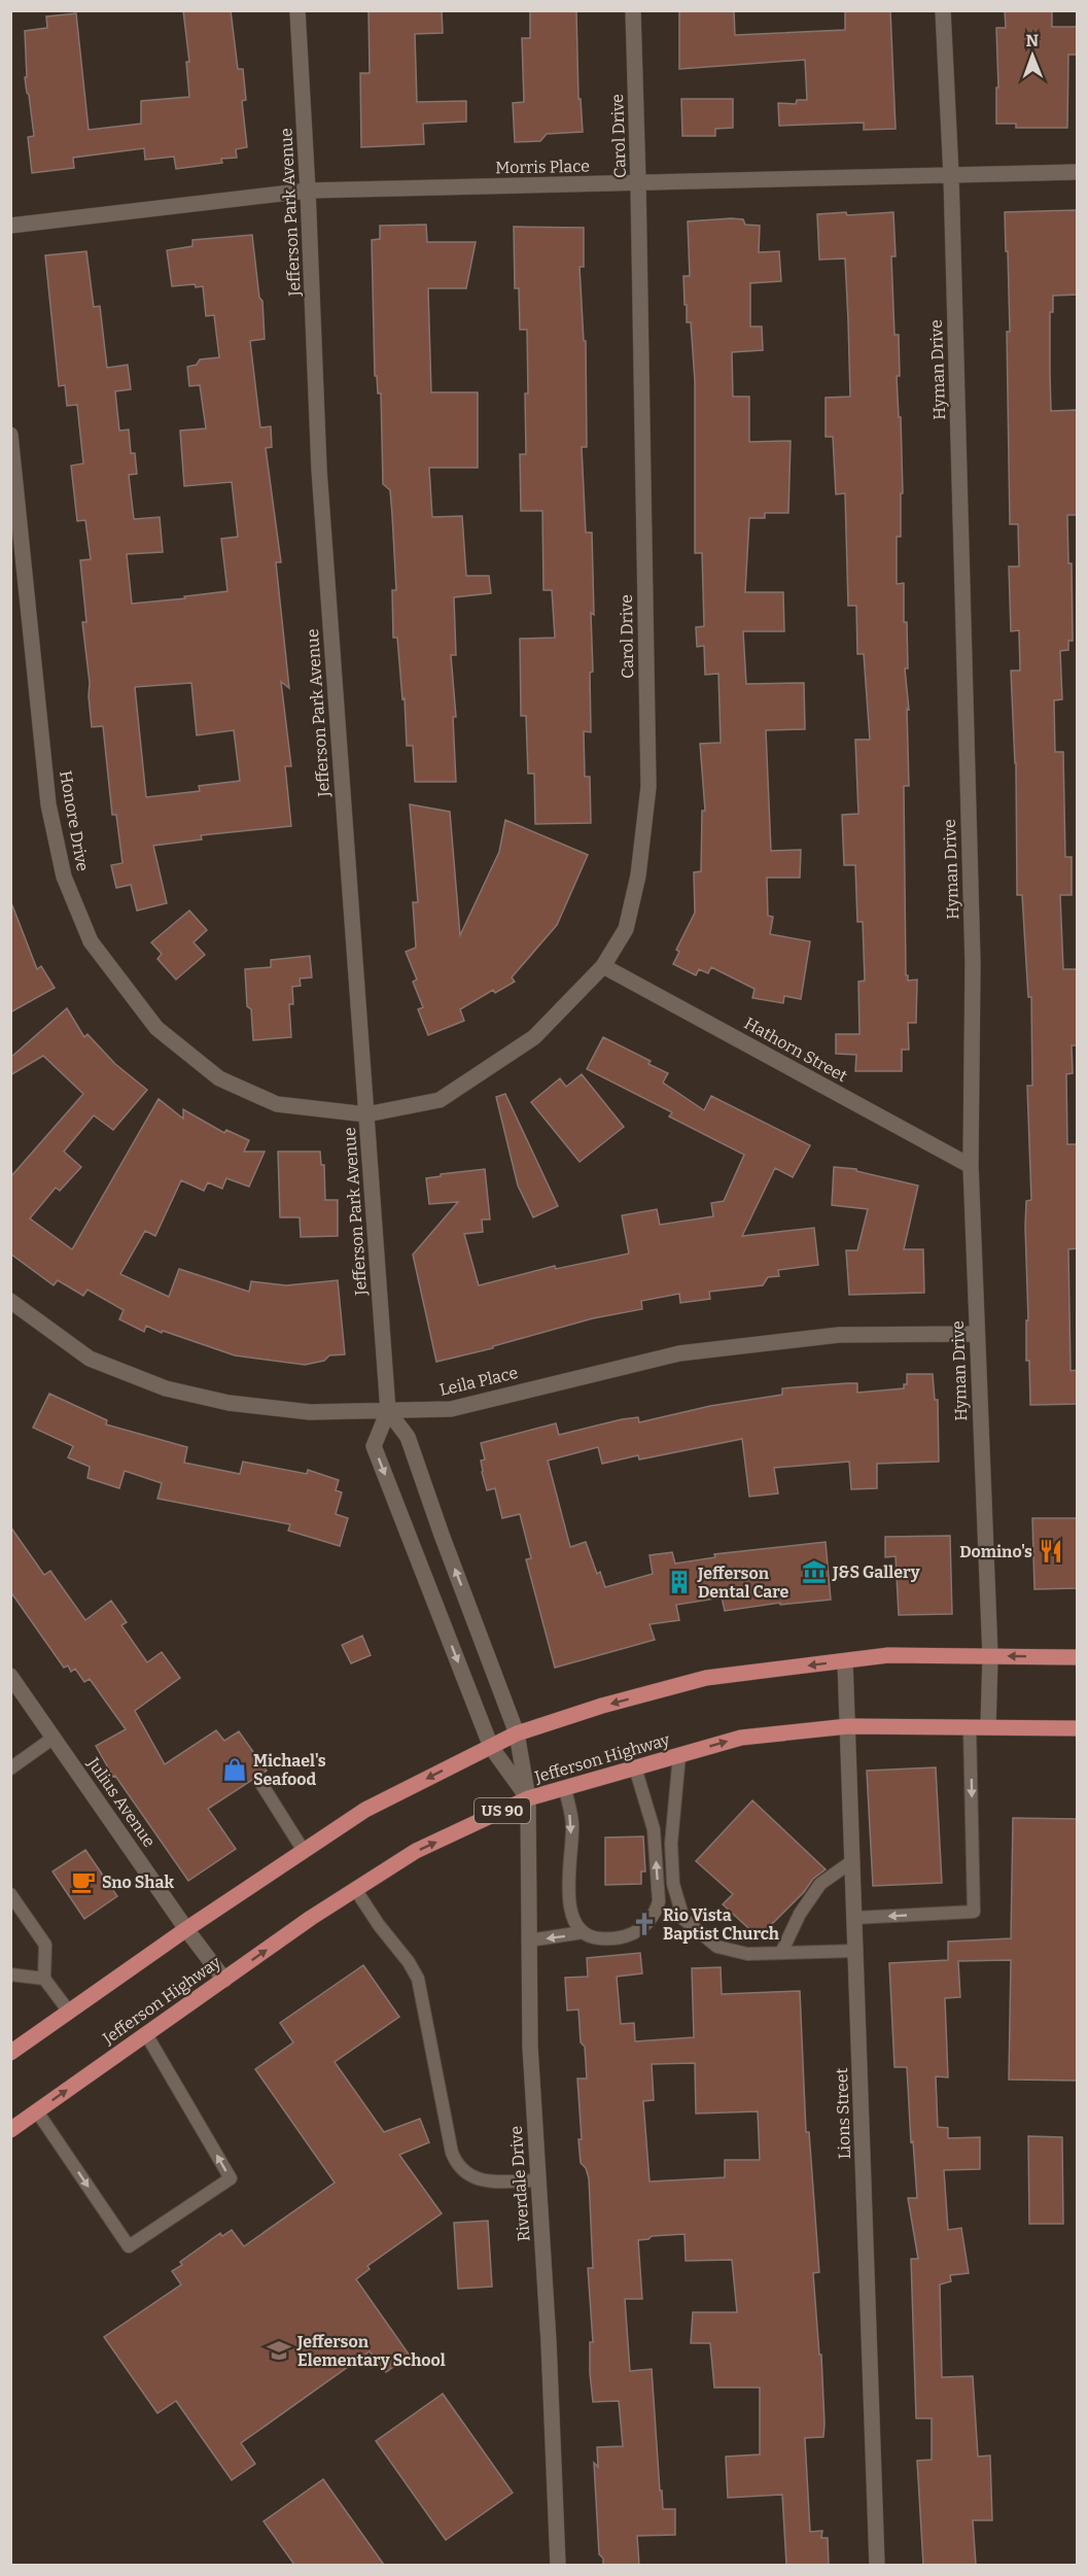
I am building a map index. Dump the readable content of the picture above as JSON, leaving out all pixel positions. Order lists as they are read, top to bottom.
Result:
{
  "streets": {
    "main road": ["Jefferson Highway", "US 90"],
    "street": [
      "Carol Drive",
      "Morris Place",
      "Jefferson Park Avenue",
      "Hyman Drive",
      "Honore Drive",
      "Hathorn Street",
      "Leila Place",
      "Julius Avenue",
      "Lions Street",
      "Riverdale Drive"
    ]
  },
  "crossings": [
    ["Carol Drive", "Morris Place"],
    ["Carol Drive", "Jefferson Park Avenue"],
    ["Carol Drive", "Honore Drive"],
    ["Carol Drive", "Hathorn Street"],
    ["Morris Place", "Jefferson Park Avenue"],
    ["Morris Place", "Hyman Drive"],
    ["Jefferson Park Avenue", "Honore Drive"],
    ["Jefferson Park Avenue", "Leila Place"],
    ["Jefferson Park Avenue", "Jefferson Highway"],
    ["Jefferson Park Avenue", "Riverdale Drive"],
    ["Hyman Drive", "Hathorn Street"],
    ["Hyman Drive", "Leila Place"],
    ["Hyman Drive", "Jefferson Highway"],
    ["Jefferson Highway", "Julius Avenue"],
    ["Jefferson Highway", "Lions Street"],
    ["Jefferson Highway", "Riverdale Drive"]
  ],
  "places": {
    "restaurant": ["Domino's"],
    "museum": ["J&S Gallery"],
    "building": ["Jefferson Dental Care"],
    "shop": ["Michael's Seafood"],
    "cafe": ["Sno Shak"],
    "church": ["Rio Vista Baptist Church"],
    "school or university": ["Jefferson Elementary School"]
  },
  "north": "top"
}
